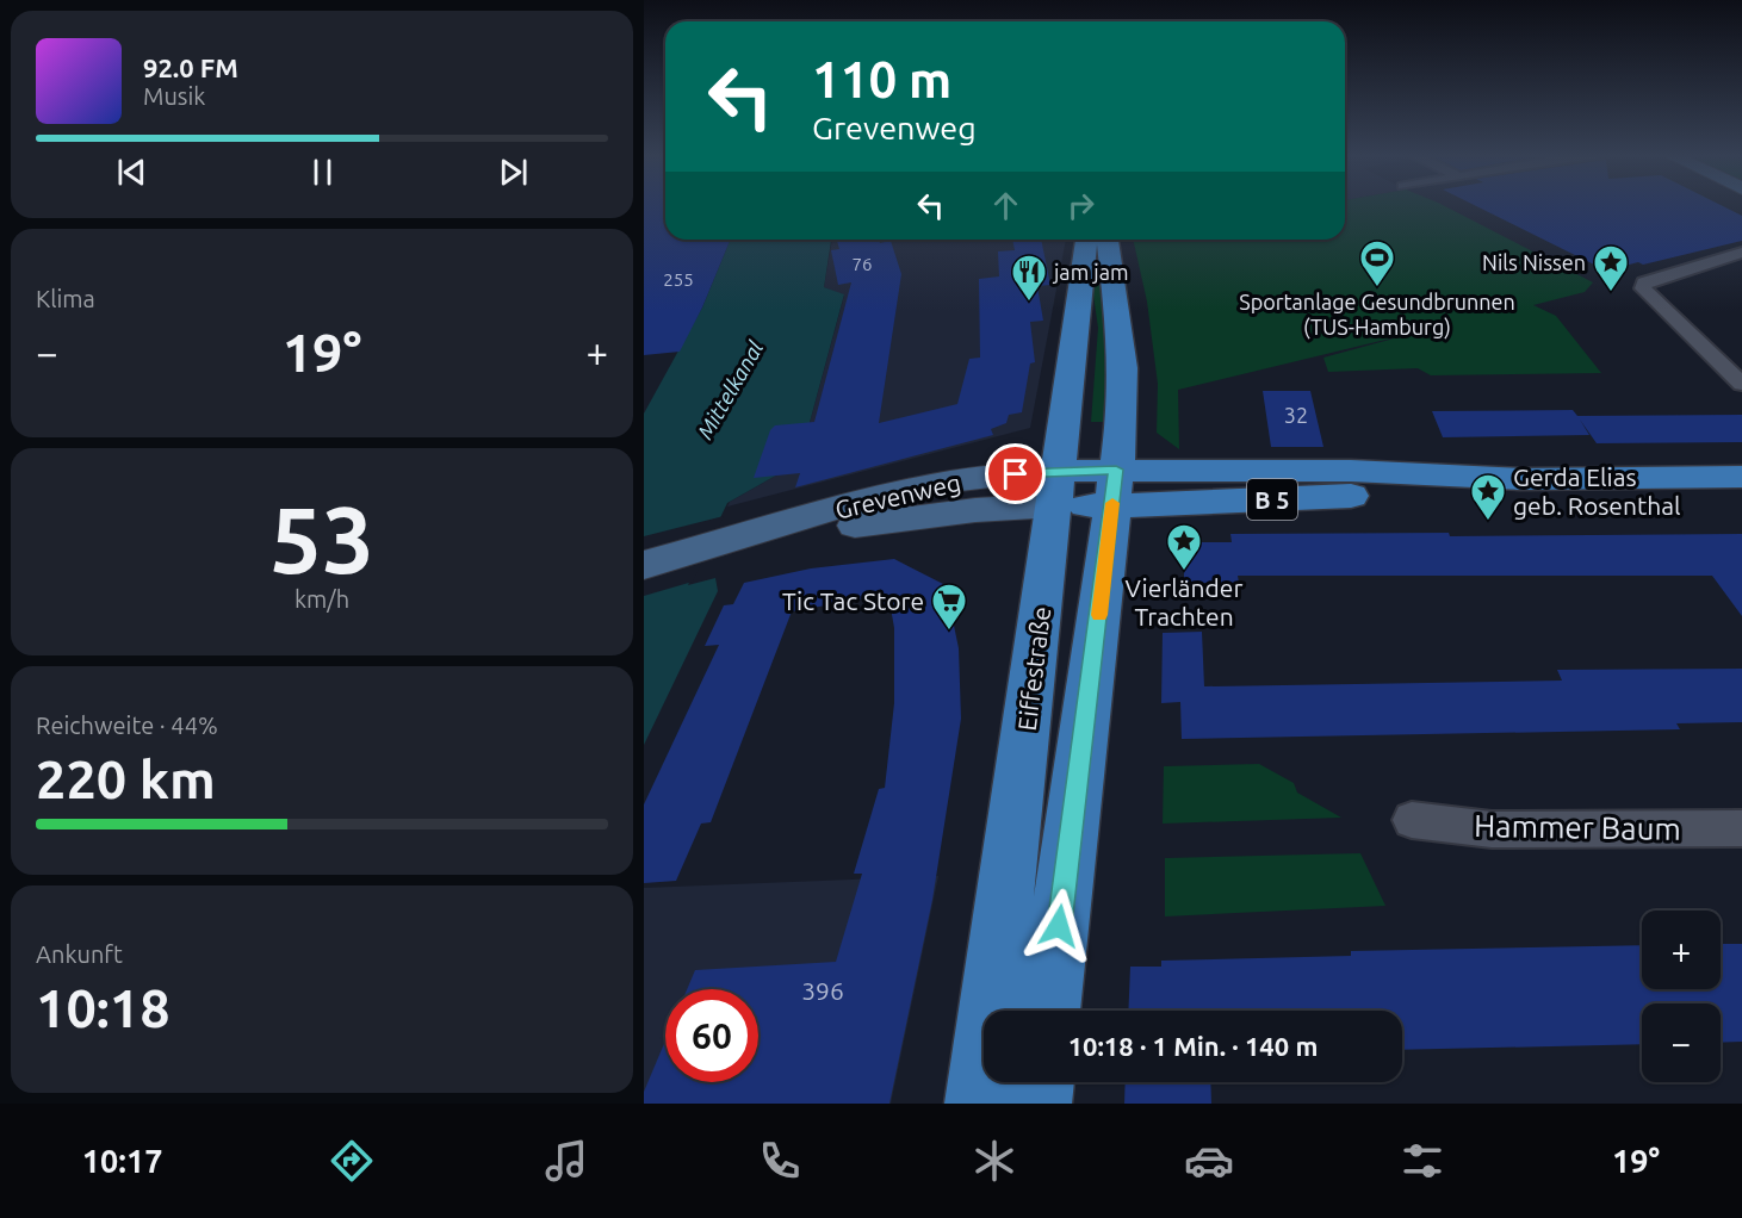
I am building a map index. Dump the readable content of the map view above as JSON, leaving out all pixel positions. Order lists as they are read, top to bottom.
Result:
{
  "streets": {
    "main road": ["Grevenweg", "B 5", "Eiffestraße"],
    "street": ["Hammer Baum"]
  },
  "crossings": [
    ["Grevenweg", "Eiffestraße"]
  ],
  "water": ["Mittelkanal"],
  "places": {
    "sports": ["Sportanlage Gesundbrunnen (TUS-Hamburg)"],
    "place": ["Nils Nissen", "Gerda Elias geb. Rosenthal", "Vierländer Trachten"],
    "restaurant": ["jam jam"],
    "supermarket": ["Tic Tac Store"]
  },
  "house_numbers": [
    "76",
    "255",
    "32",
    "396"
  ],
  "page": {
    "turn": ["110 m", "Grevenweg"],
    "song": ["92.0 FM", "Musik"],
    "tile": [
      "Klima",
      ["53", "km/h"],
      ["Reichweite · 44%", "220 km"],
      ["Ankunft", "10:18"]
    ],
    "heat": ["−", "19°", "+"],
    "map_buttons": ["+", "−"],
    "limit": "60",
    "trip": "10:18 · 1 Min. · 140 m",
    "tabs": ["10:17", "19°"]
  }
}
